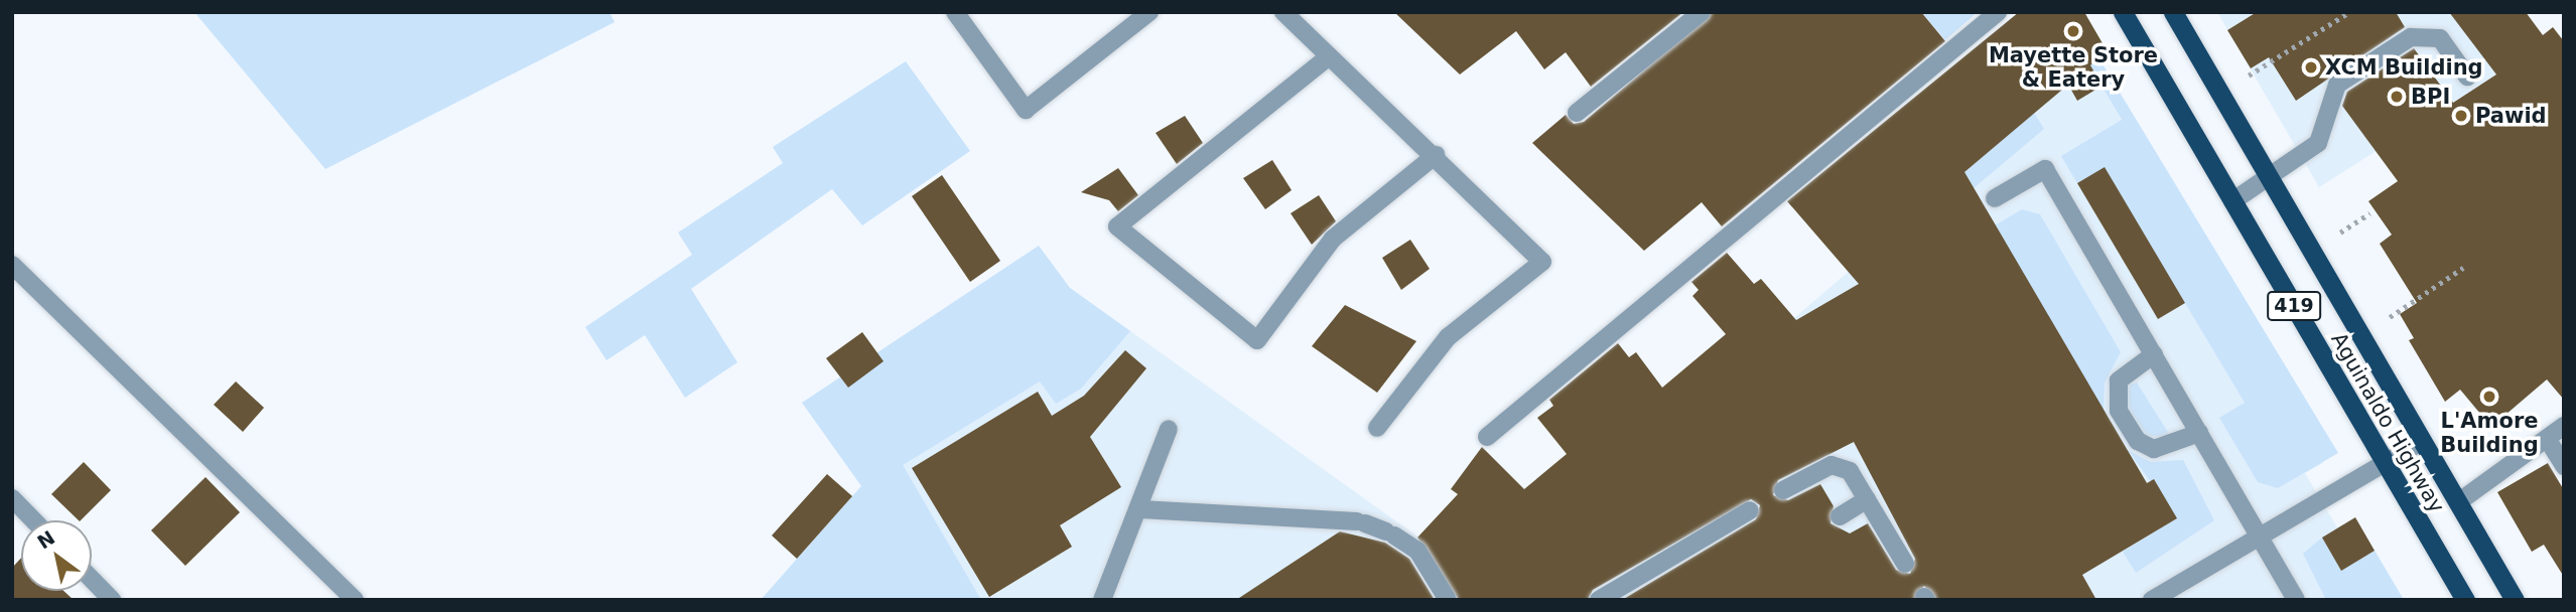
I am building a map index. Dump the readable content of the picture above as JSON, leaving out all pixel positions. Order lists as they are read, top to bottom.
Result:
{
  "streets": {
    "highway": ["419", "Aguinaldo Highway"]
  },
  "places": [
    "Mayette Store & Eatery",
    "XCM Building",
    "BPI",
    "Pawid",
    "L'Amore Building"
  ],
  "north": "top left"
}
